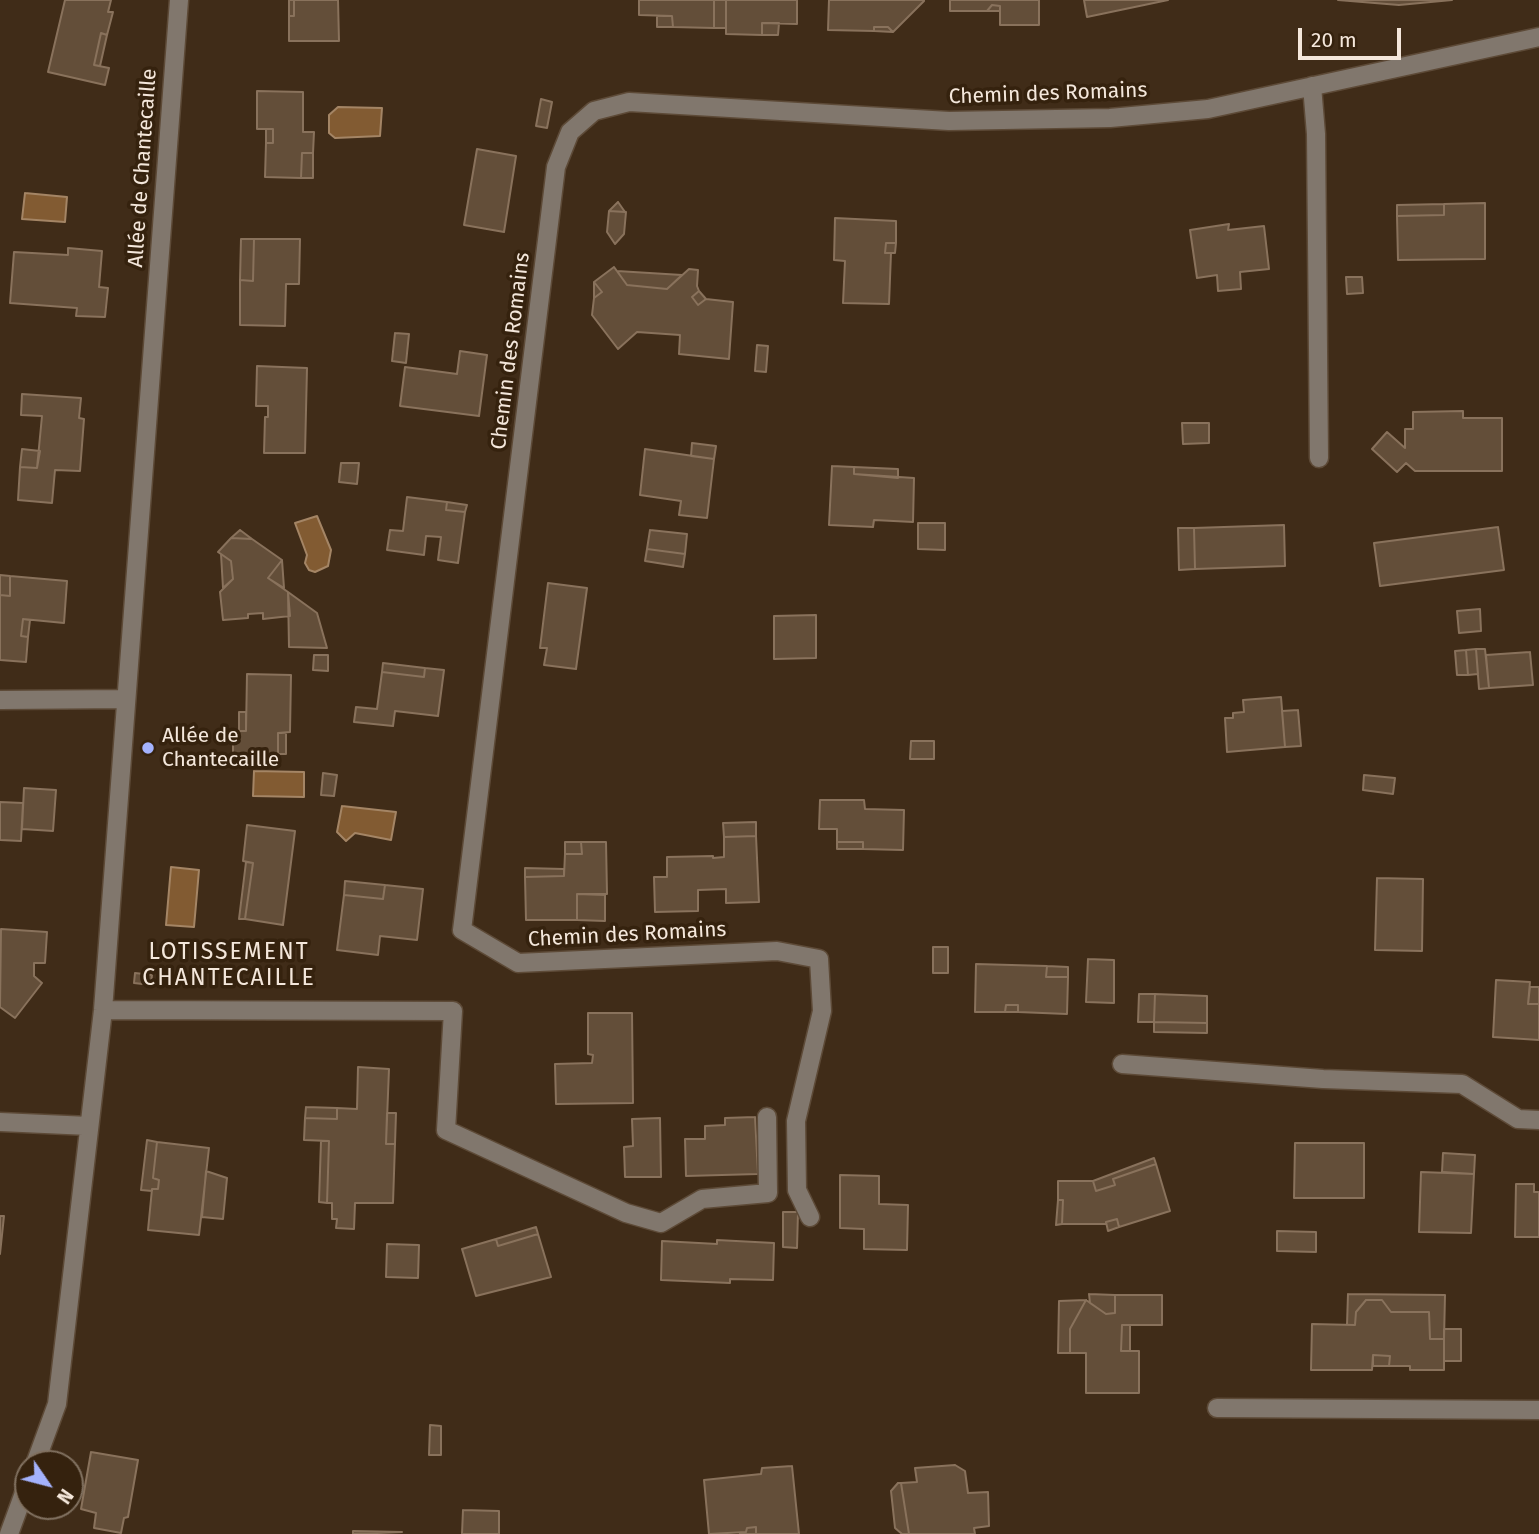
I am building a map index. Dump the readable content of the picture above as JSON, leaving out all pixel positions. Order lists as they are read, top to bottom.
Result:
{
  "streets": {
    "street": ["Chemin des Romains", "Allée de Chantecaille"]
  },
  "districts": ["LOTISSEMENT CHANTECAILLE"],
  "places": ["Allée de Chantecaille"],
  "scale_bar": "20 m",
  "north": "bottom right"
}
